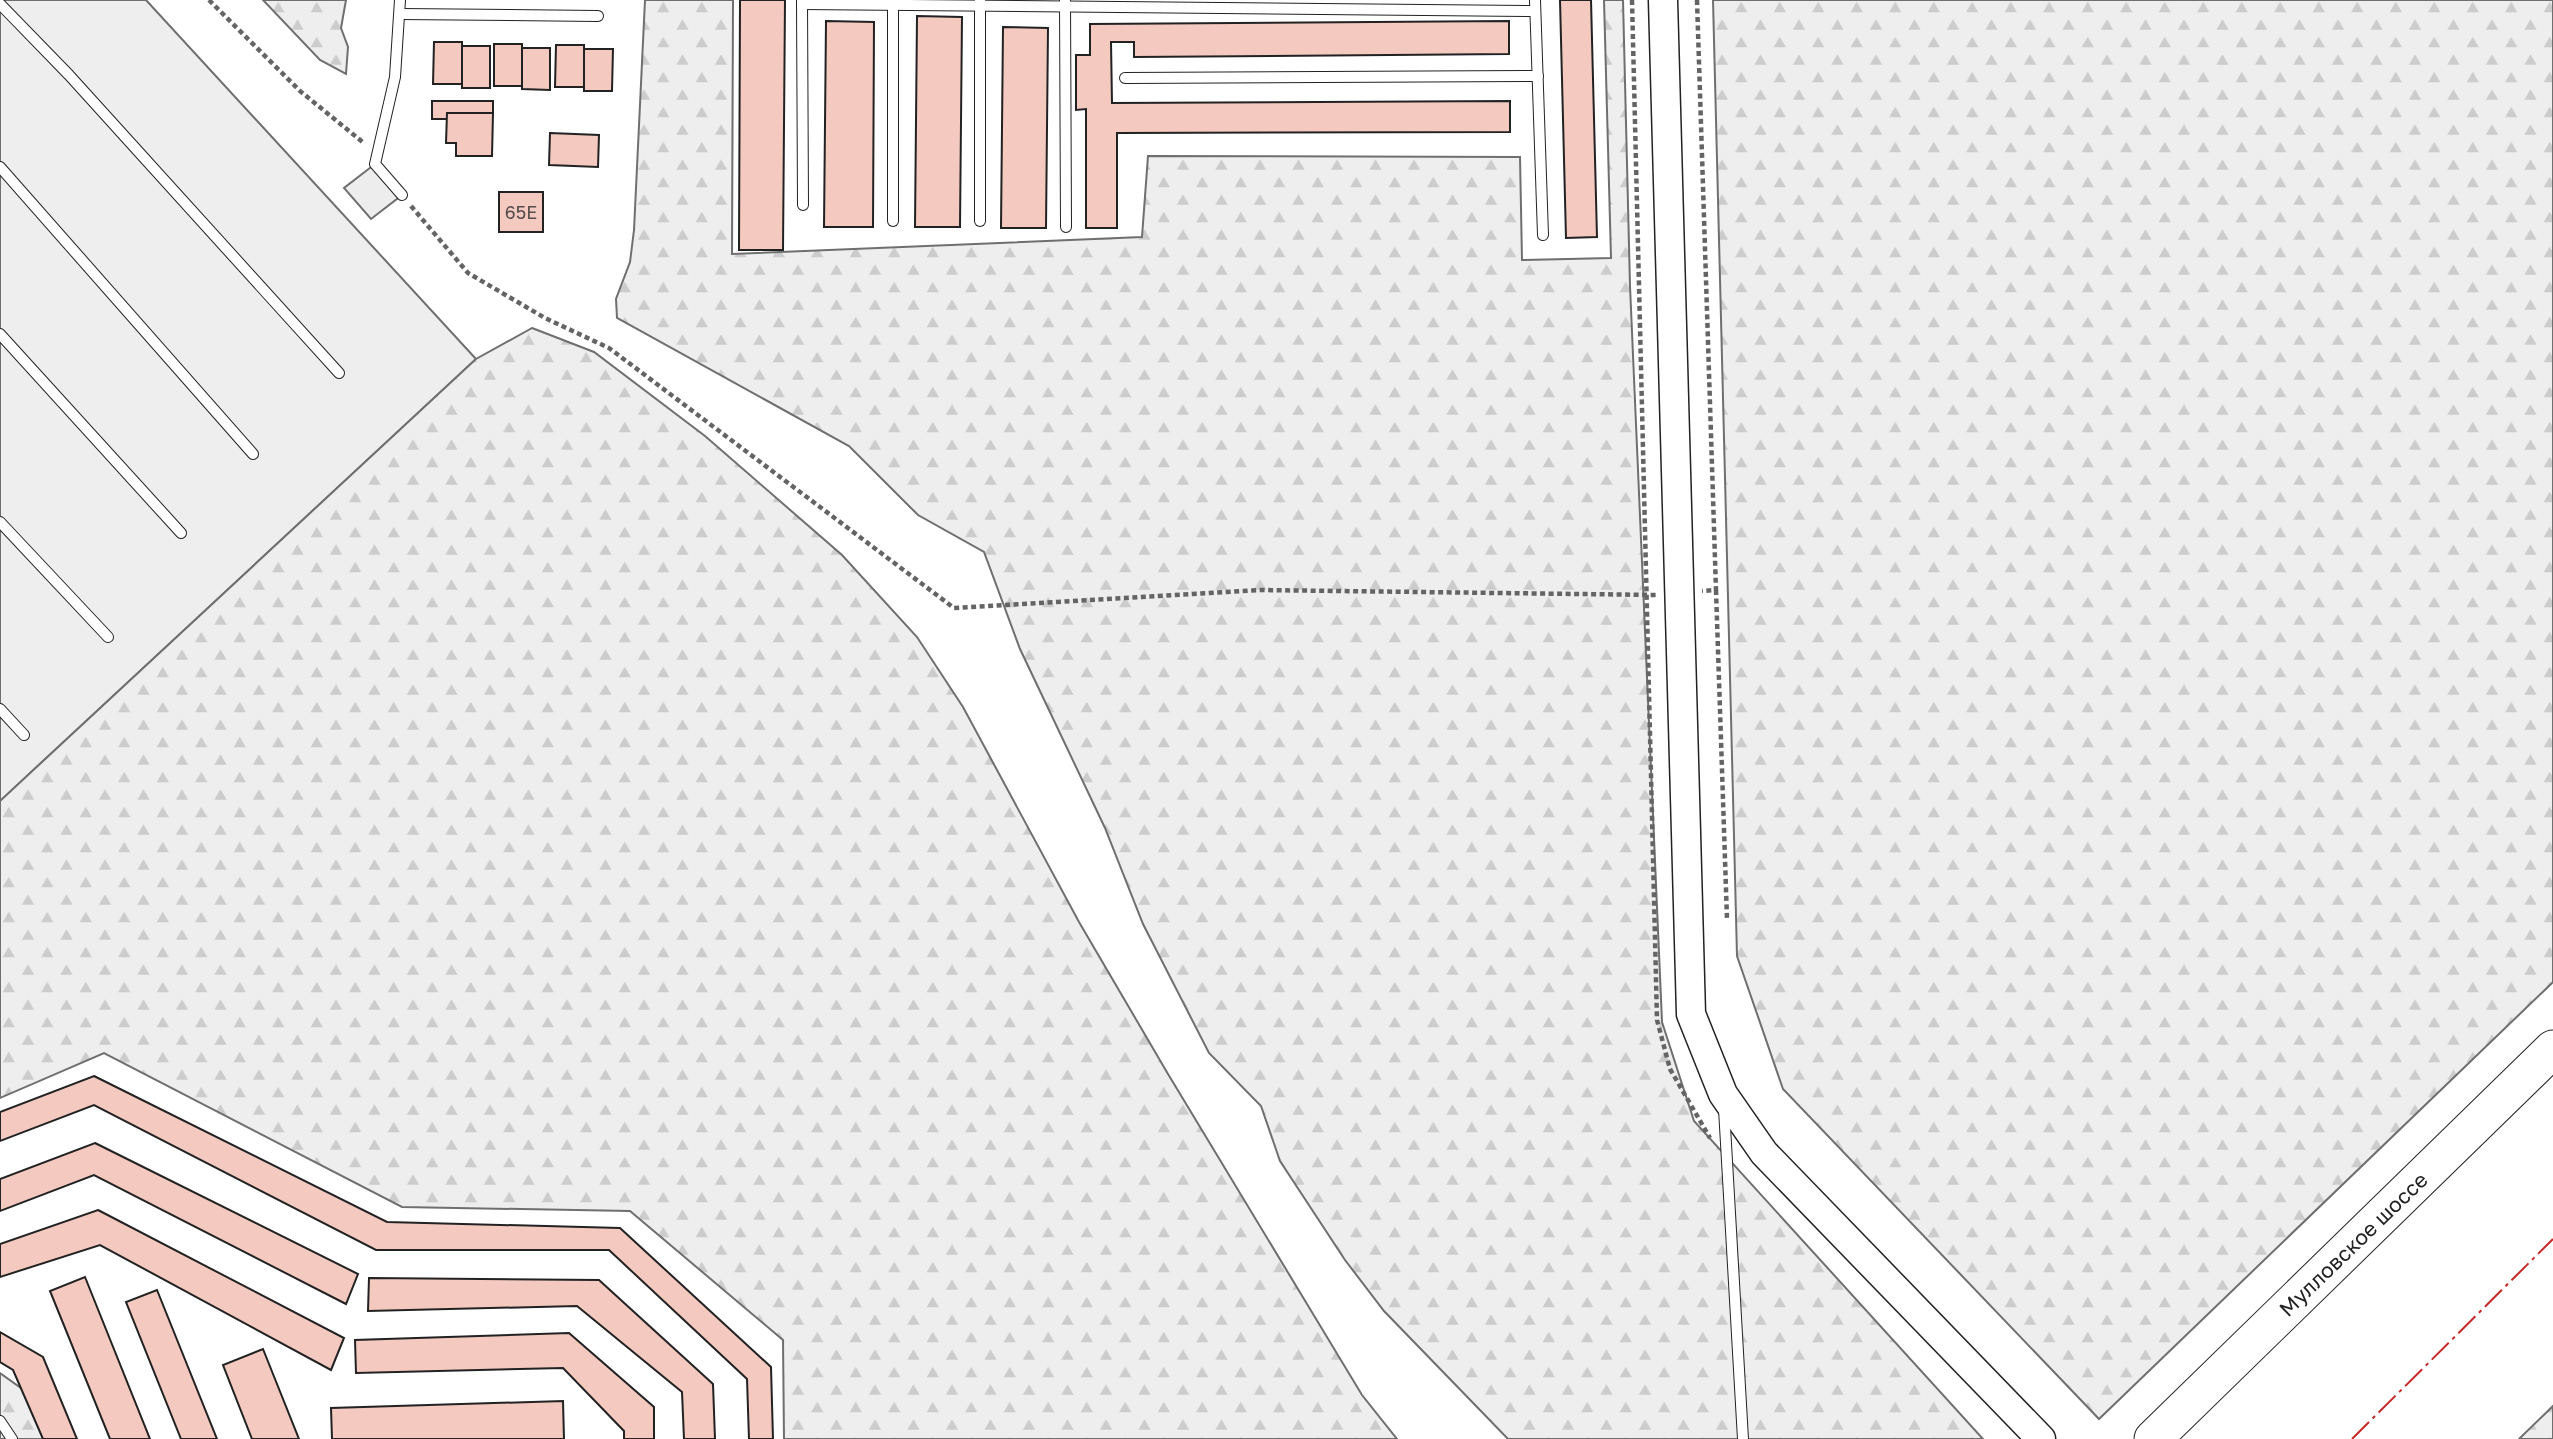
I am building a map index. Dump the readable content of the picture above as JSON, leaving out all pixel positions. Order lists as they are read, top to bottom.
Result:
{
  "streets": {
    "highway": ["Мулловское шоссе"]
  },
  "house_numbers": ["65Е"]
}
